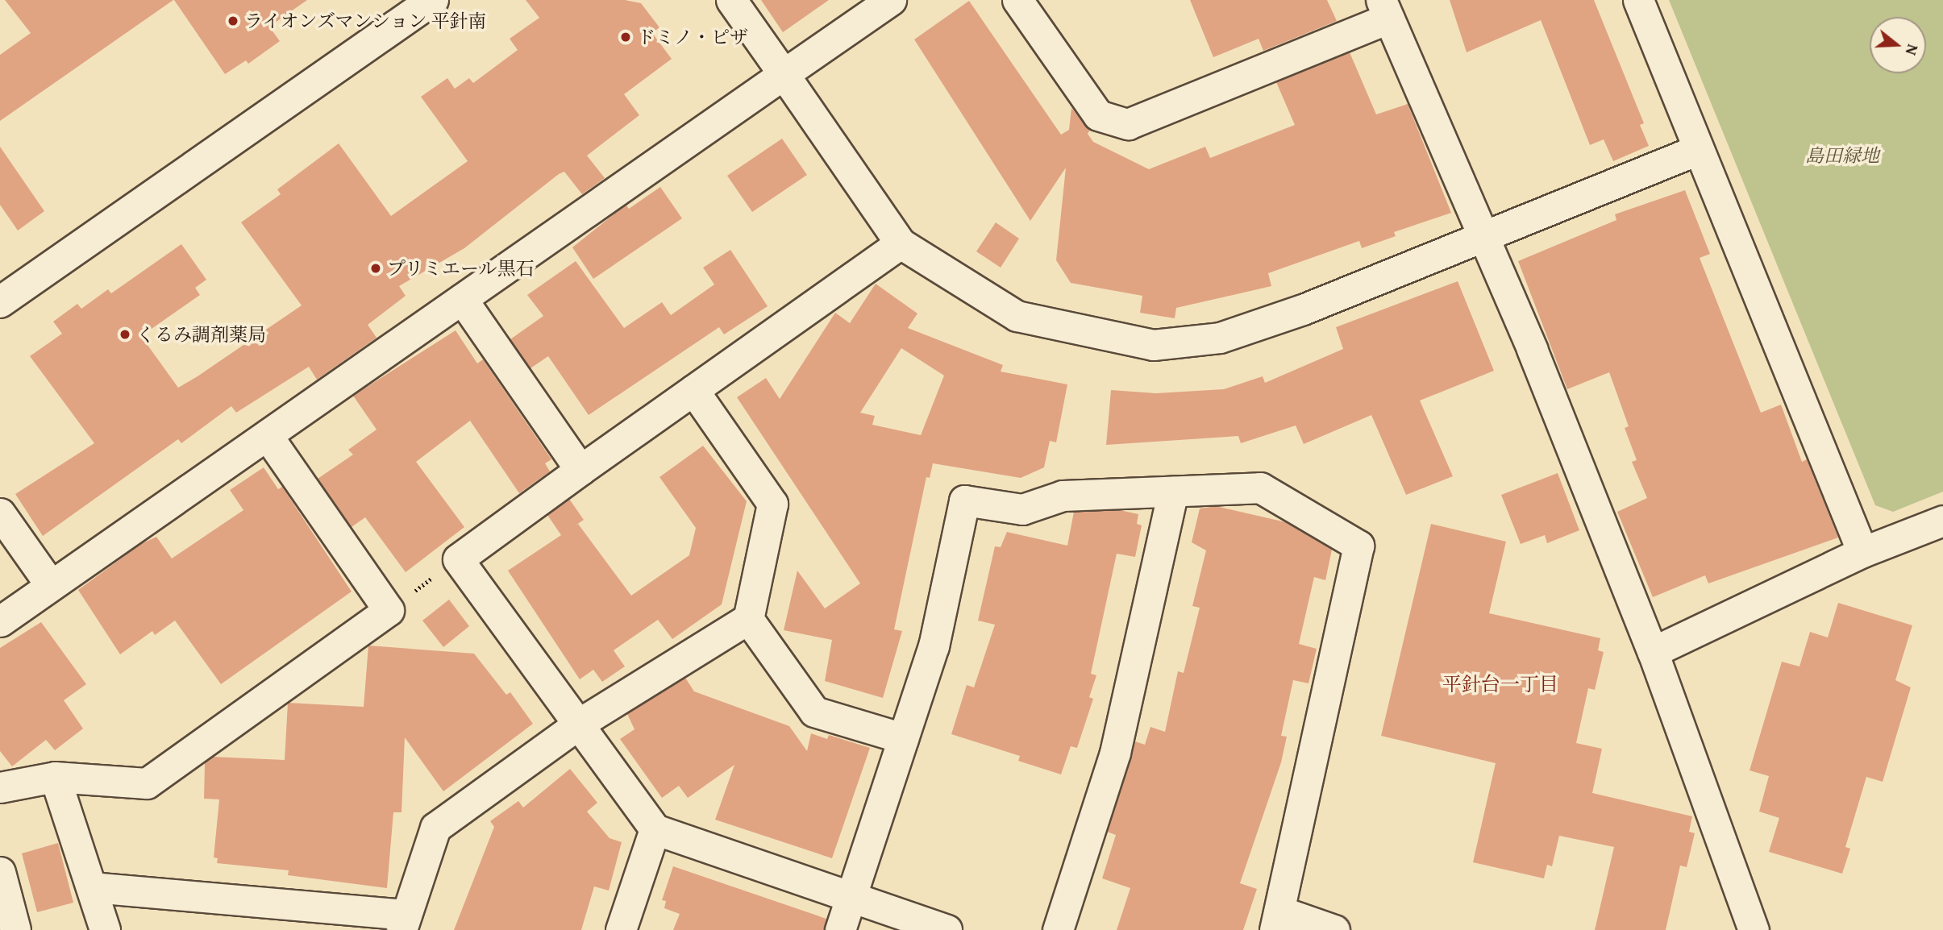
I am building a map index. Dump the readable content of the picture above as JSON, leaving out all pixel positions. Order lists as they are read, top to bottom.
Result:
{
  "districts": ["平針台一丁目"],
  "parks": ["島田緑地"],
  "places": [
    "ライオンズマンション 平針南",
    "ドミノ・ピザ",
    "プリミエール黒石",
    "くるみ調剤薬局"
  ],
  "north": "right"
}
